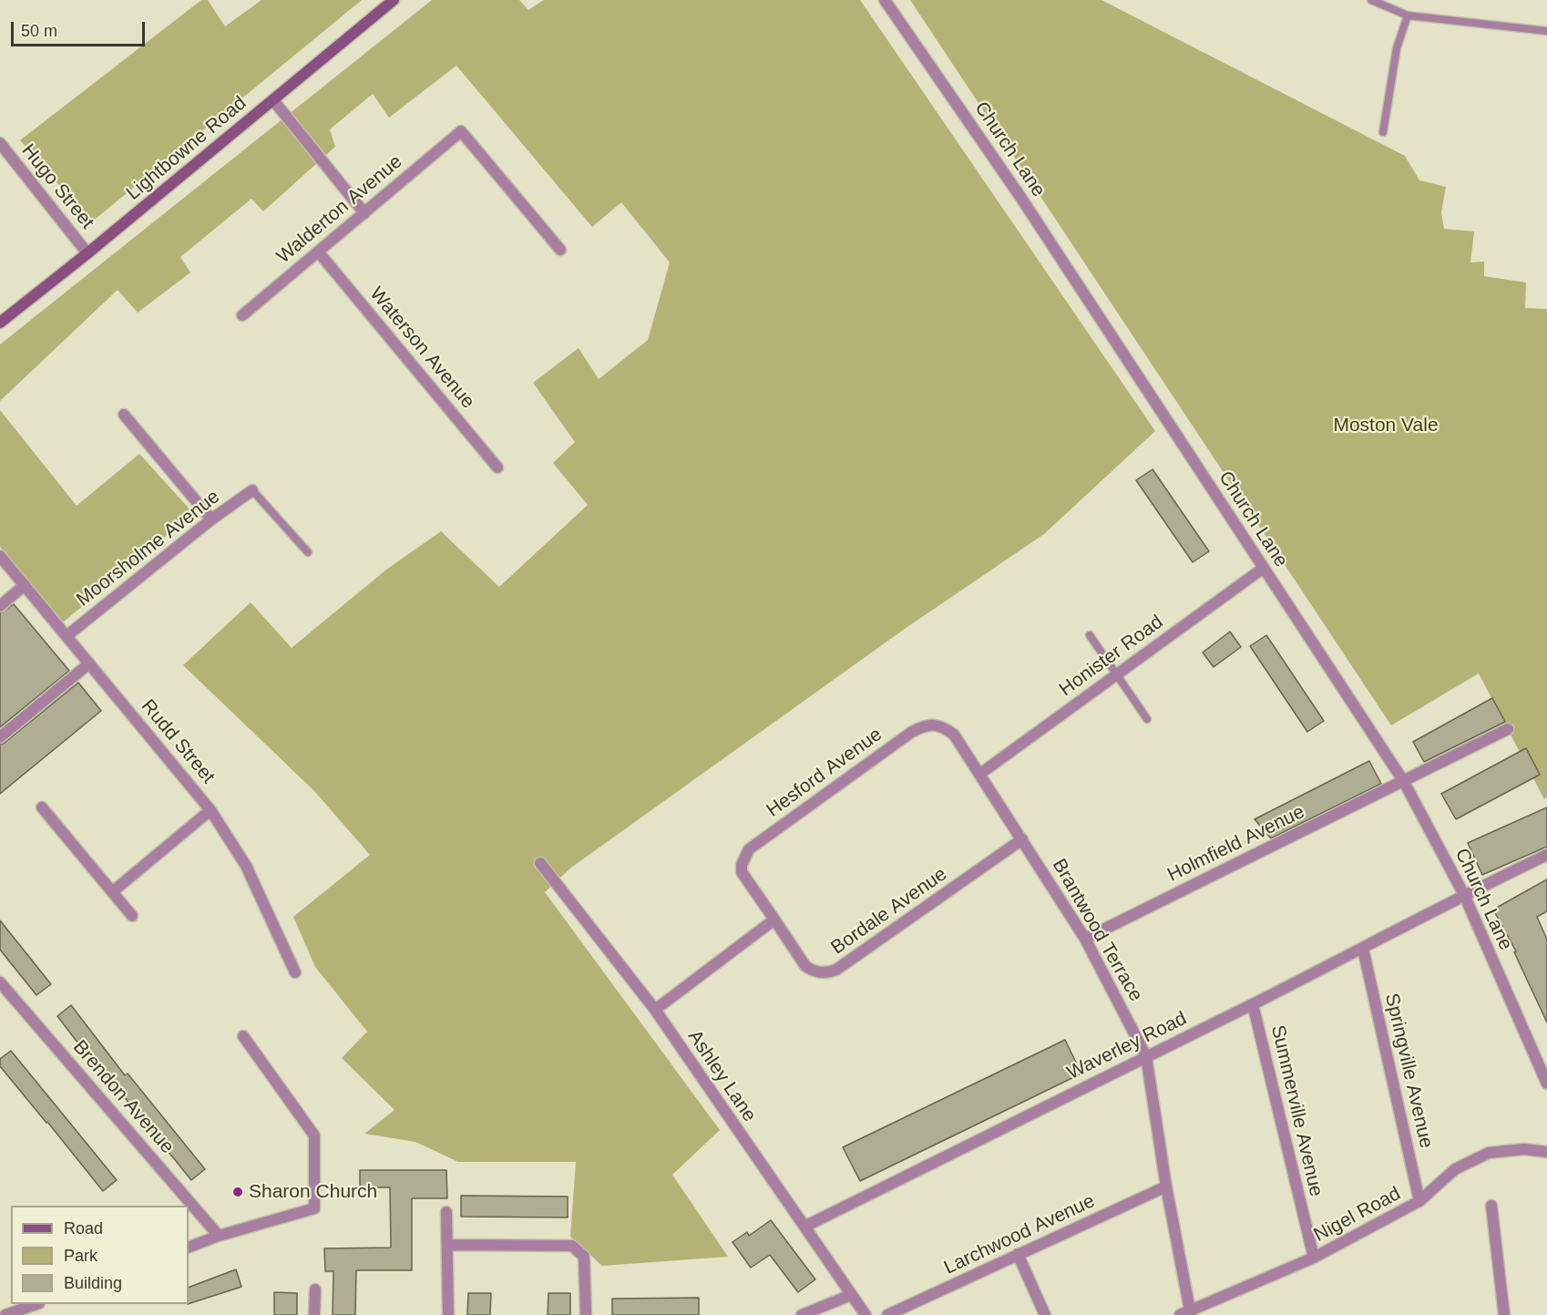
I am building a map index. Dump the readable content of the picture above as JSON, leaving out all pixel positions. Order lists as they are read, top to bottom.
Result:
{
  "streets": {
    "main road": ["Lightbowne Road"],
    "street": [
      "Church Lane",
      "Hugo Street",
      "Walderton Avenue",
      "Waterson Avenue",
      "Moorsholme Avenue",
      "Honister Road",
      "Rudd Street",
      "Hesford Avenue",
      "Holmfield Avenue",
      "Bordale Avenue",
      "Brantwood Terrace",
      "Waverley Road",
      "Springville Avenue",
      "Ashley Lane",
      "Brendon Avenue",
      "Summerville Avenue",
      "Nigel Road",
      "Larchwood Avenue"
    ]
  },
  "crossings": [
    ["Lightbowne Road", "Hugo Street"],
    ["Church Lane", "Honister Road"],
    ["Church Lane", "Holmfield Avenue"],
    ["Church Lane", "Waverley Road"],
    ["Walderton Avenue", "Waterson Avenue"],
    ["Moorsholme Avenue", "Rudd Street"],
    ["Honister Road", "Hesford Avenue"],
    ["Honister Road", "Brantwood Terrace"],
    ["Hesford Avenue", "Bordale Avenue"],
    ["Hesford Avenue", "Brantwood Terrace"],
    ["Holmfield Avenue", "Brantwood Terrace"],
    ["Bordale Avenue", "Brantwood Terrace"],
    ["Brantwood Terrace", "Waverley Road"],
    ["Brantwood Terrace", "Nigel Road"],
    ["Brantwood Terrace", "Larchwood Avenue"],
    ["Waverley Road", "Springville Avenue"],
    ["Waverley Road", "Ashley Lane"],
    ["Waverley Road", "Summerville Avenue"],
    ["Springville Avenue", "Nigel Road"],
    ["Summerville Avenue", "Nigel Road"]
  ],
  "parks": ["Moston Vale"],
  "places": ["Sharon Church"],
  "legend": ["Road", "Park", "Building"],
  "scale_bar": "50 m"
}
